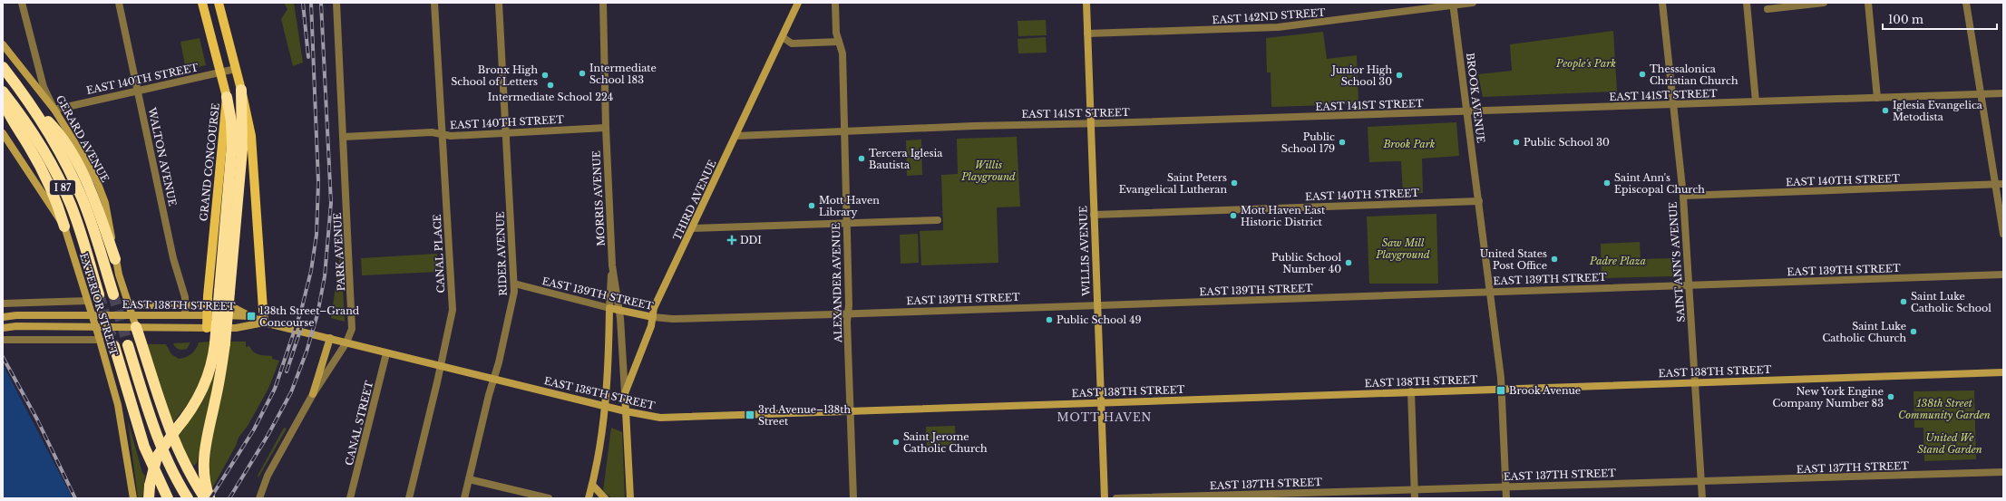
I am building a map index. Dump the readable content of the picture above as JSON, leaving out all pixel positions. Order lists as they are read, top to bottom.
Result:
{
  "streets": {
    "highway": ["I 87"],
    "main road": [
      "GERARD AVENUE",
      "GRAND CONCOURSE",
      "THIRD AVENUE",
      "WILLIS AVENUE",
      "EAST 139TH STREET",
      "EXTERIOR STREET",
      "EAST 138TH STREET"
    ],
    "street": [
      "EAST 142ND STREET",
      "EAST 140TH STREET",
      "EAST 141ST STREET",
      "BROOK AVENUE",
      "WALTON AVENUE",
      "MORRIS AVENUE",
      "PARK AVENUE",
      "CANAL PLACE",
      "RIDER AVENUE",
      "SAINT ANN'S AVENUE",
      "ALEXANDER AVENUE",
      "CANAL STREET",
      "EAST 137TH STREET"
    ]
  },
  "crossings": [
    ["EAST 142ND STREET", "BROOK AVENUE"],
    ["EAST 142ND STREET", "WILLIS AVENUE"],
    ["EAST 140TH STREET", "BROOK AVENUE"],
    ["EAST 140TH STREET", "GERARD AVENUE"],
    ["EAST 140TH STREET", "WALTON AVENUE"],
    ["EAST 140TH STREET", "GRAND CONCOURSE"],
    ["EAST 140TH STREET", "MORRIS AVENUE"],
    ["EAST 140TH STREET", "WILLIS AVENUE"],
    ["EAST 140TH STREET", "PARK AVENUE"],
    ["EAST 140TH STREET", "CANAL PLACE"],
    ["EAST 140TH STREET", "RIDER AVENUE"],
    ["EAST 140TH STREET", "SAINT ANN'S AVENUE"],
    ["EAST 141ST STREET", "BROOK AVENUE"],
    ["EAST 141ST STREET", "THIRD AVENUE"],
    ["EAST 141ST STREET", "WILLIS AVENUE"],
    ["EAST 141ST STREET", "SAINT ANN'S AVENUE"],
    ["EAST 141ST STREET", "ALEXANDER AVENUE"],
    ["BROOK AVENUE", "EAST 139TH STREET"],
    ["BROOK AVENUE", "EAST 138TH STREET"],
    ["BROOK AVENUE", "EAST 137TH STREET"],
    ["GERARD AVENUE", "EAST 138TH STREET"],
    ["WALTON AVENUE", "EAST 138TH STREET"],
    ["GRAND CONCOURSE", "EAST 138TH STREET"],
    ["MORRIS AVENUE", "THIRD AVENUE"],
    ["MORRIS AVENUE", "EAST 139TH STREET"],
    ["THIRD AVENUE", "EAST 139TH STREET"],
    ["THIRD AVENUE", "EAST 138TH STREET"],
    ["WILLIS AVENUE", "EAST 139TH STREET"],
    ["WILLIS AVENUE", "EAST 138TH STREET"],
    ["PARK AVENUE", "EAST 138TH STREET"],
    ["CANAL PLACE", "EAST 138TH STREET"],
    ["RIDER AVENUE", "EAST 139TH STREET"],
    ["RIDER AVENUE", "EAST 138TH STREET"],
    ["SAINT ANN'S AVENUE", "EAST 139TH STREET"],
    ["SAINT ANN'S AVENUE", "EAST 138TH STREET"],
    ["SAINT ANN'S AVENUE", "EAST 137TH STREET"],
    ["EAST 139TH STREET", "ALEXANDER AVENUE"],
    ["ALEXANDER AVENUE", "EAST 138TH STREET"],
    ["EXTERIOR STREET", "EAST 138TH STREET"],
    ["EAST 138TH STREET", "CANAL STREET"]
  ],
  "districts": ["MOTT HAVEN"],
  "parks": [
    "People's Park",
    "Brook Park",
    "Willis Playground",
    "Saw Mill Playground",
    "Padre Plaza",
    "138th Street Community Garden",
    "United We Stand Garden"
  ],
  "places": {
    "other": [
      "Intermediate School 183",
      "Thessalonica Christian Church",
      "Bronx High School of Letters",
      "Junior High School 30",
      "Intermediate School 224",
      "Iglesia Evangelica Metodista",
      "Public School 179",
      "Public School 30",
      "Tercera Iglesia Bautista",
      "Saint Peters Evangelical Lutheran",
      "Saint Ann's Episcopal Church",
      "Mott Haven Library",
      "Mott Haven East Historic District",
      "United States Post Office",
      "Public School Number 40",
      "Saint Luke Catholic School",
      "Public School 49",
      "Saint Luke Catholic Church",
      "New York Engine Company Number 83",
      "Saint Jerome Catholic Church"
    ],
    "health": ["DDI"],
    "transit": ["138th Street–Grand Concourse", "Brook Avenue", "3rd Avenue–138th Street"]
  },
  "scale_bar": "100 m"
}
